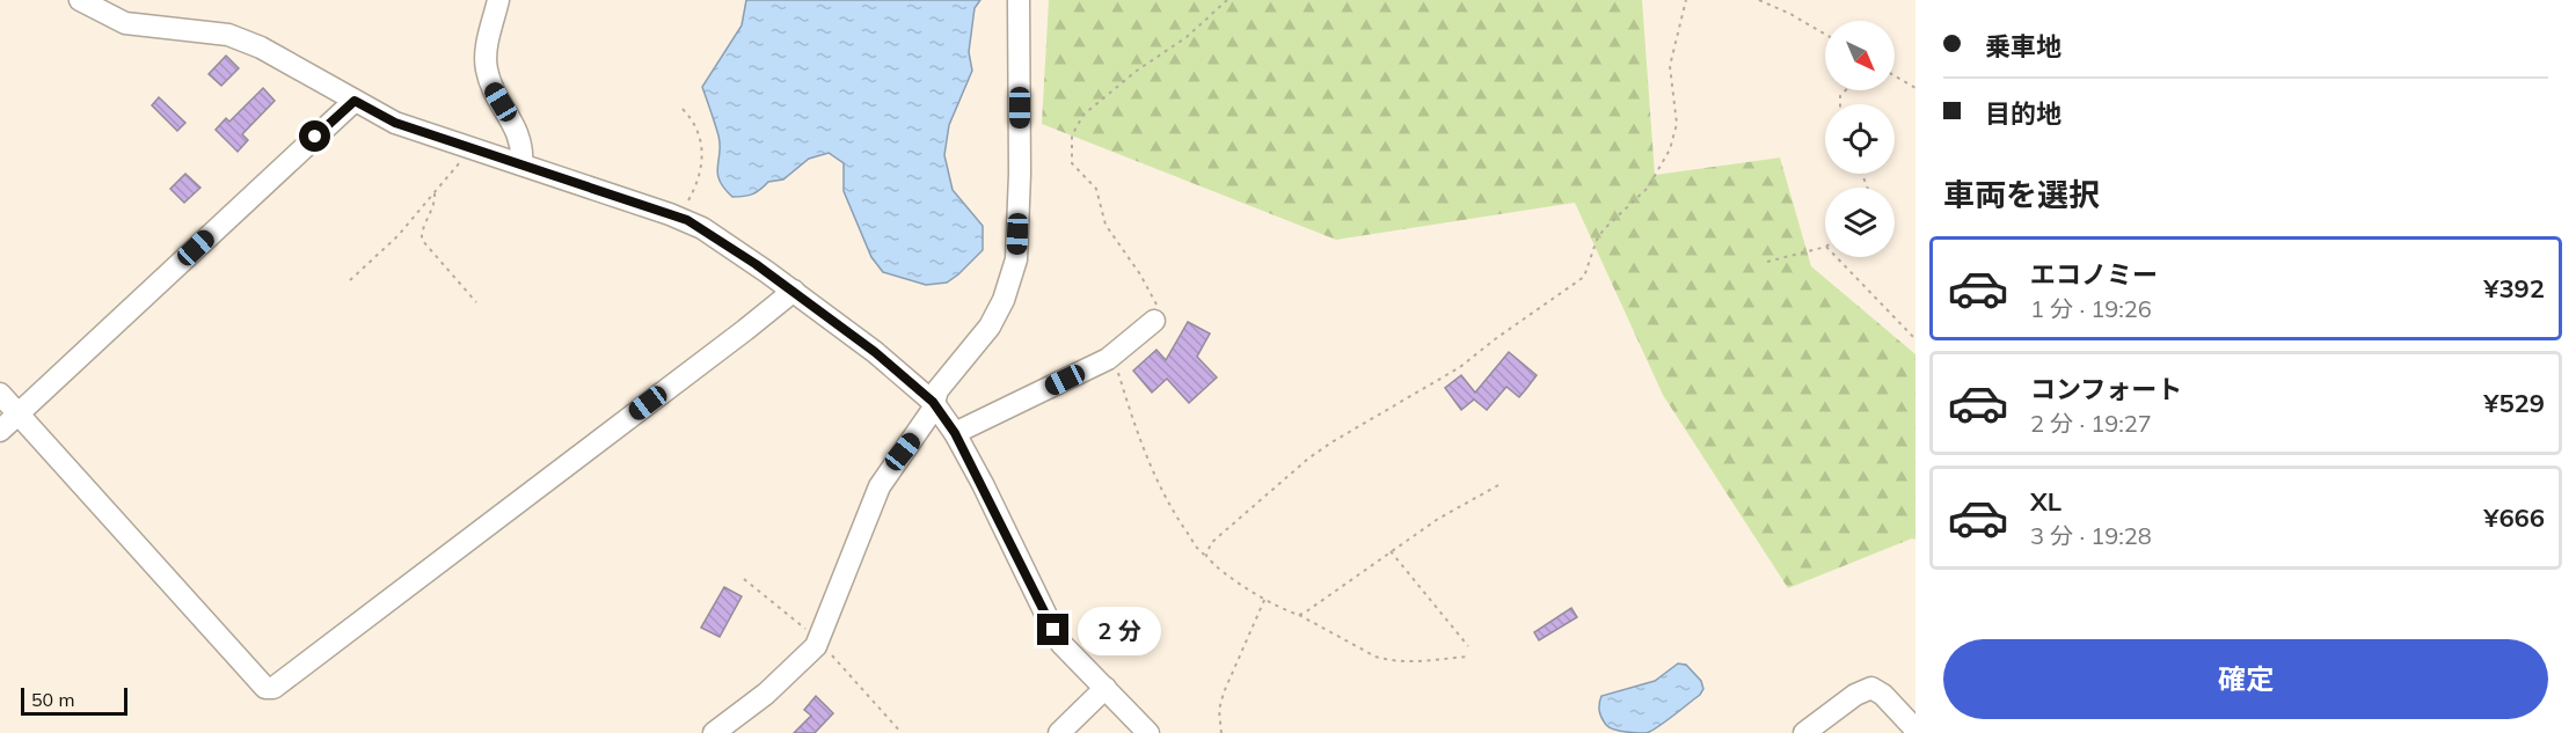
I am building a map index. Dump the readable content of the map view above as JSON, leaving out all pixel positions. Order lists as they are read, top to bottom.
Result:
{
  "scale_bar": "50 m",
  "north": "bottom right",
  "page": {
    "banner": ["乗車地", "目的地"],
    "heading": "車両を選択",
    "list": [
      {
        "name": "エコノミー",
        "note": "1 分 · 19:26",
        "value": "¥392"
      },
      {
        "name": "コンフォート",
        "note": "2 分 · 19:27",
        "value": "¥529"
      },
      {
        "name": "XL",
        "note": "3 分 · 19:28",
        "value": "¥666"
      }
    ],
    "bubble": "2 分",
    "buttons": "確定",
    "scale": "50 m"
  }
}
